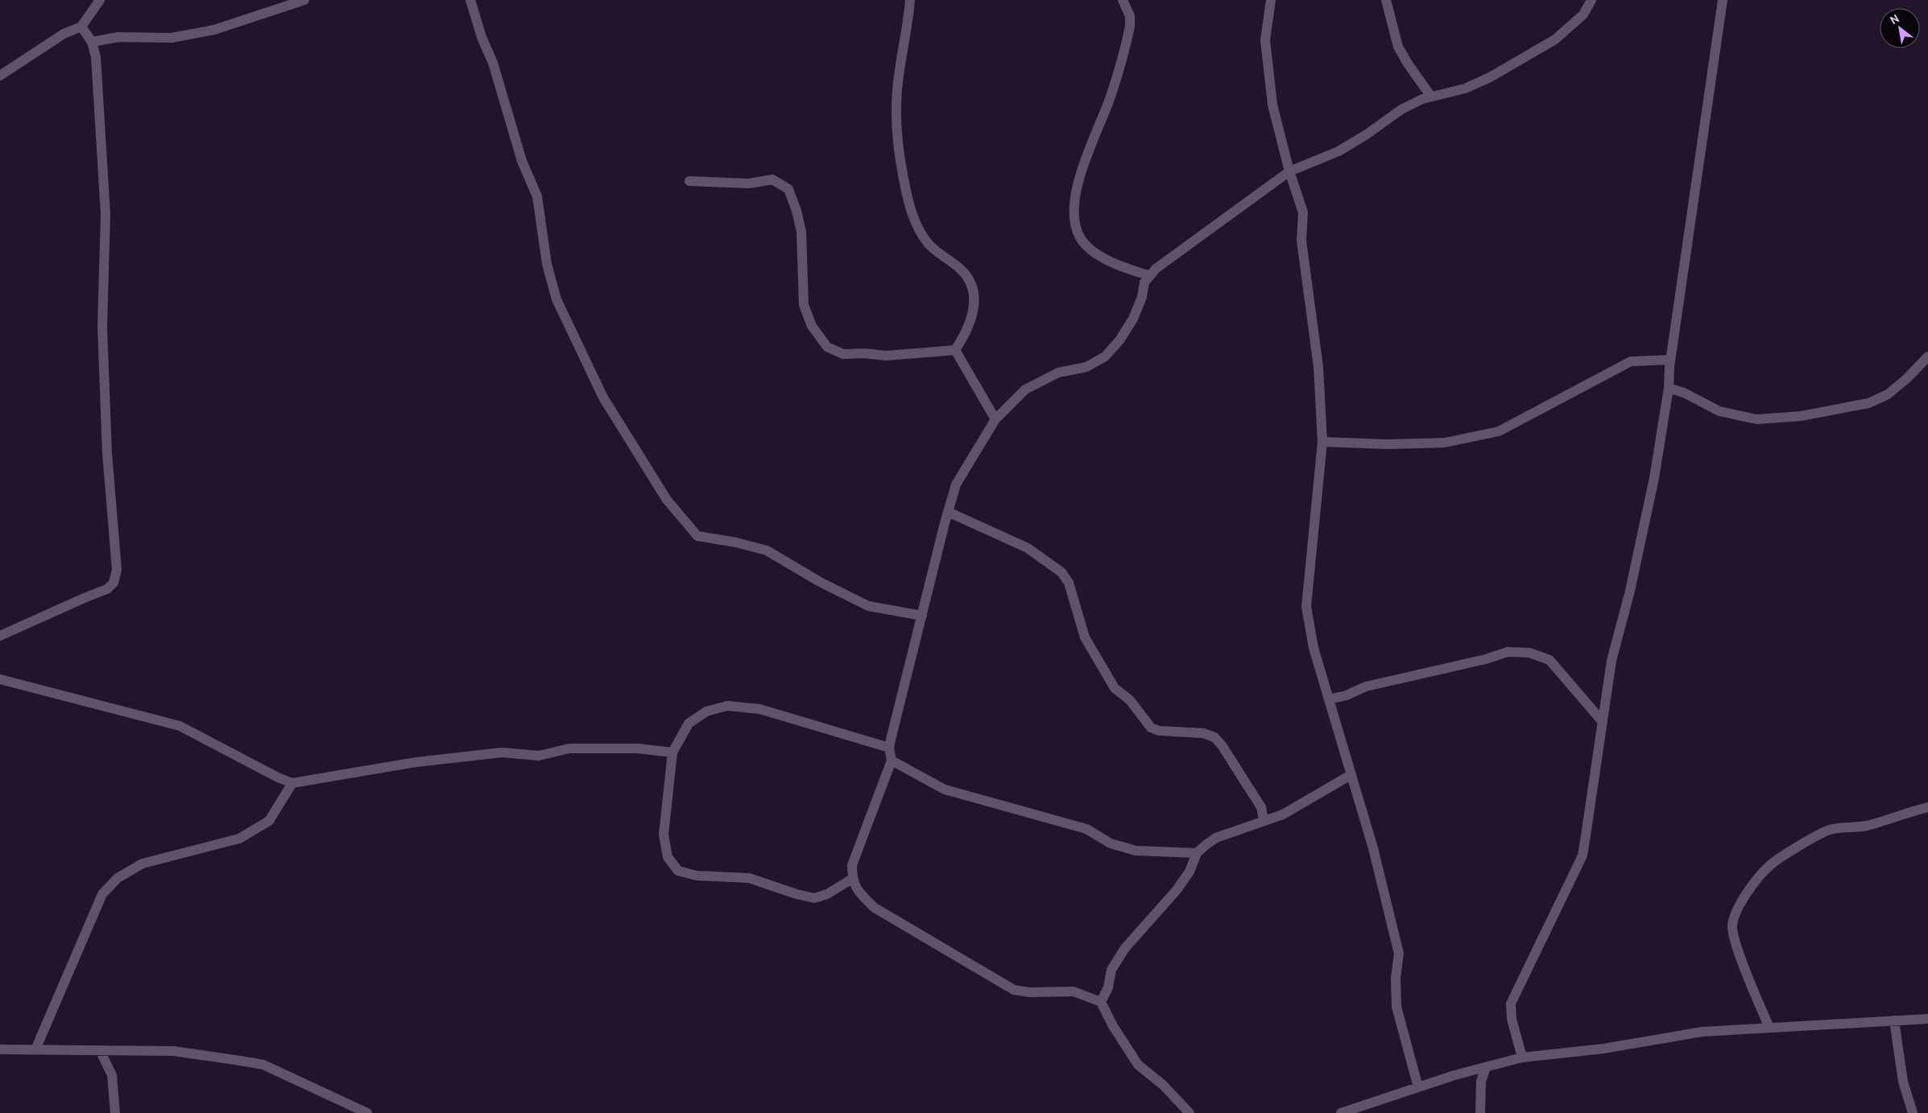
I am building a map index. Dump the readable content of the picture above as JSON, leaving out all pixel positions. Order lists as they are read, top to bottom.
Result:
{
  "north": "top left"
}
